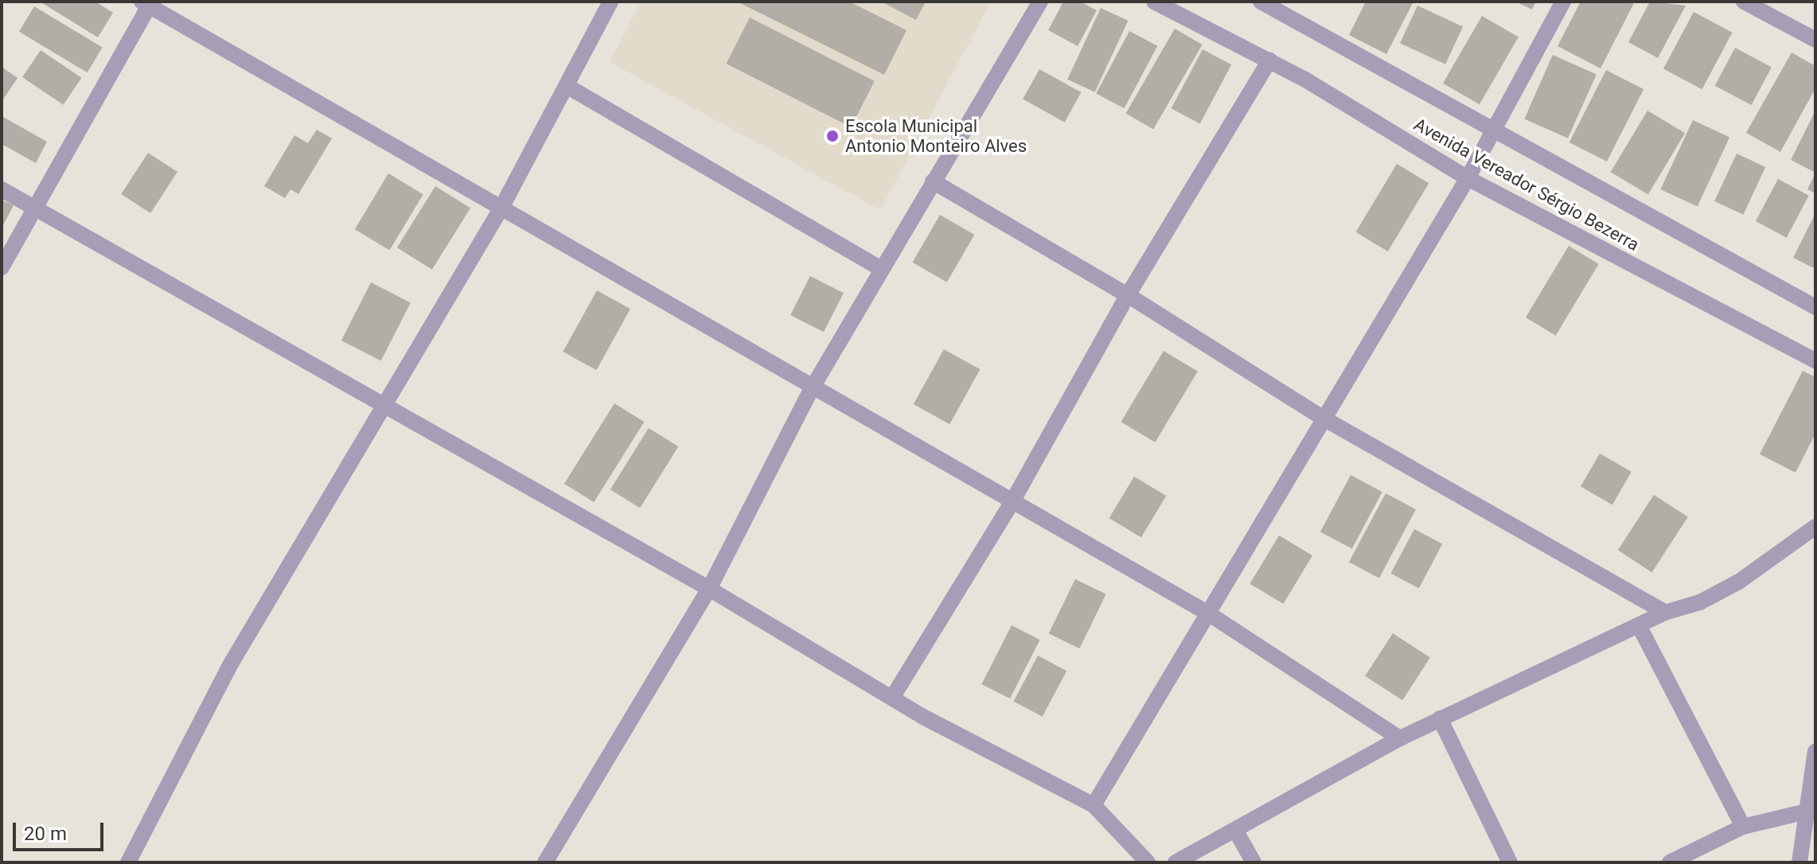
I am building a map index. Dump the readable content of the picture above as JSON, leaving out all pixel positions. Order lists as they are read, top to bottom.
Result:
{
  "streets": {
    "street": ["Avenida Vereador Sérgio Bezerra"]
  },
  "places": ["Escola Municipal Antonio Monteiro Alves"],
  "scale_bar": "20 m"
}
